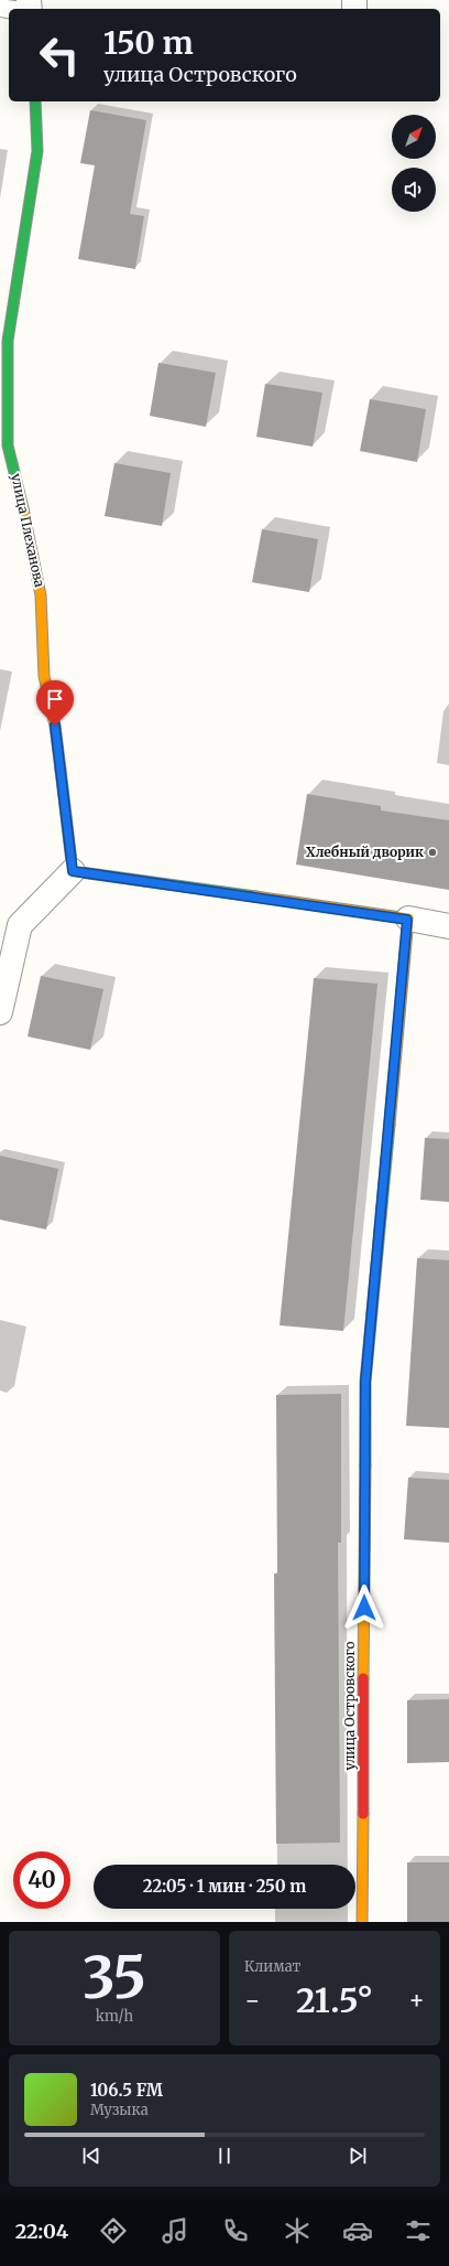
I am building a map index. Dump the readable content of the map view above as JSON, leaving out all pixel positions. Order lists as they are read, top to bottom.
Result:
{
  "streets": {
    "street": ["улица Плеханова", "улица Островского"]
  },
  "places": ["Хлебный дворик"],
  "north": "top right",
  "page": {
    "turn": ["150 m", "улица Островского"],
    "limit": "40",
    "trip": "22:05 · 1 мин · 250 m",
    "tile": [
      ["35", "km/h"],
      "Климат"
    ],
    "heat": ["−", "21.5°", "+"],
    "song": ["106.5 FM", "Музыка"],
    "tabs": "22:04"
  }
}
